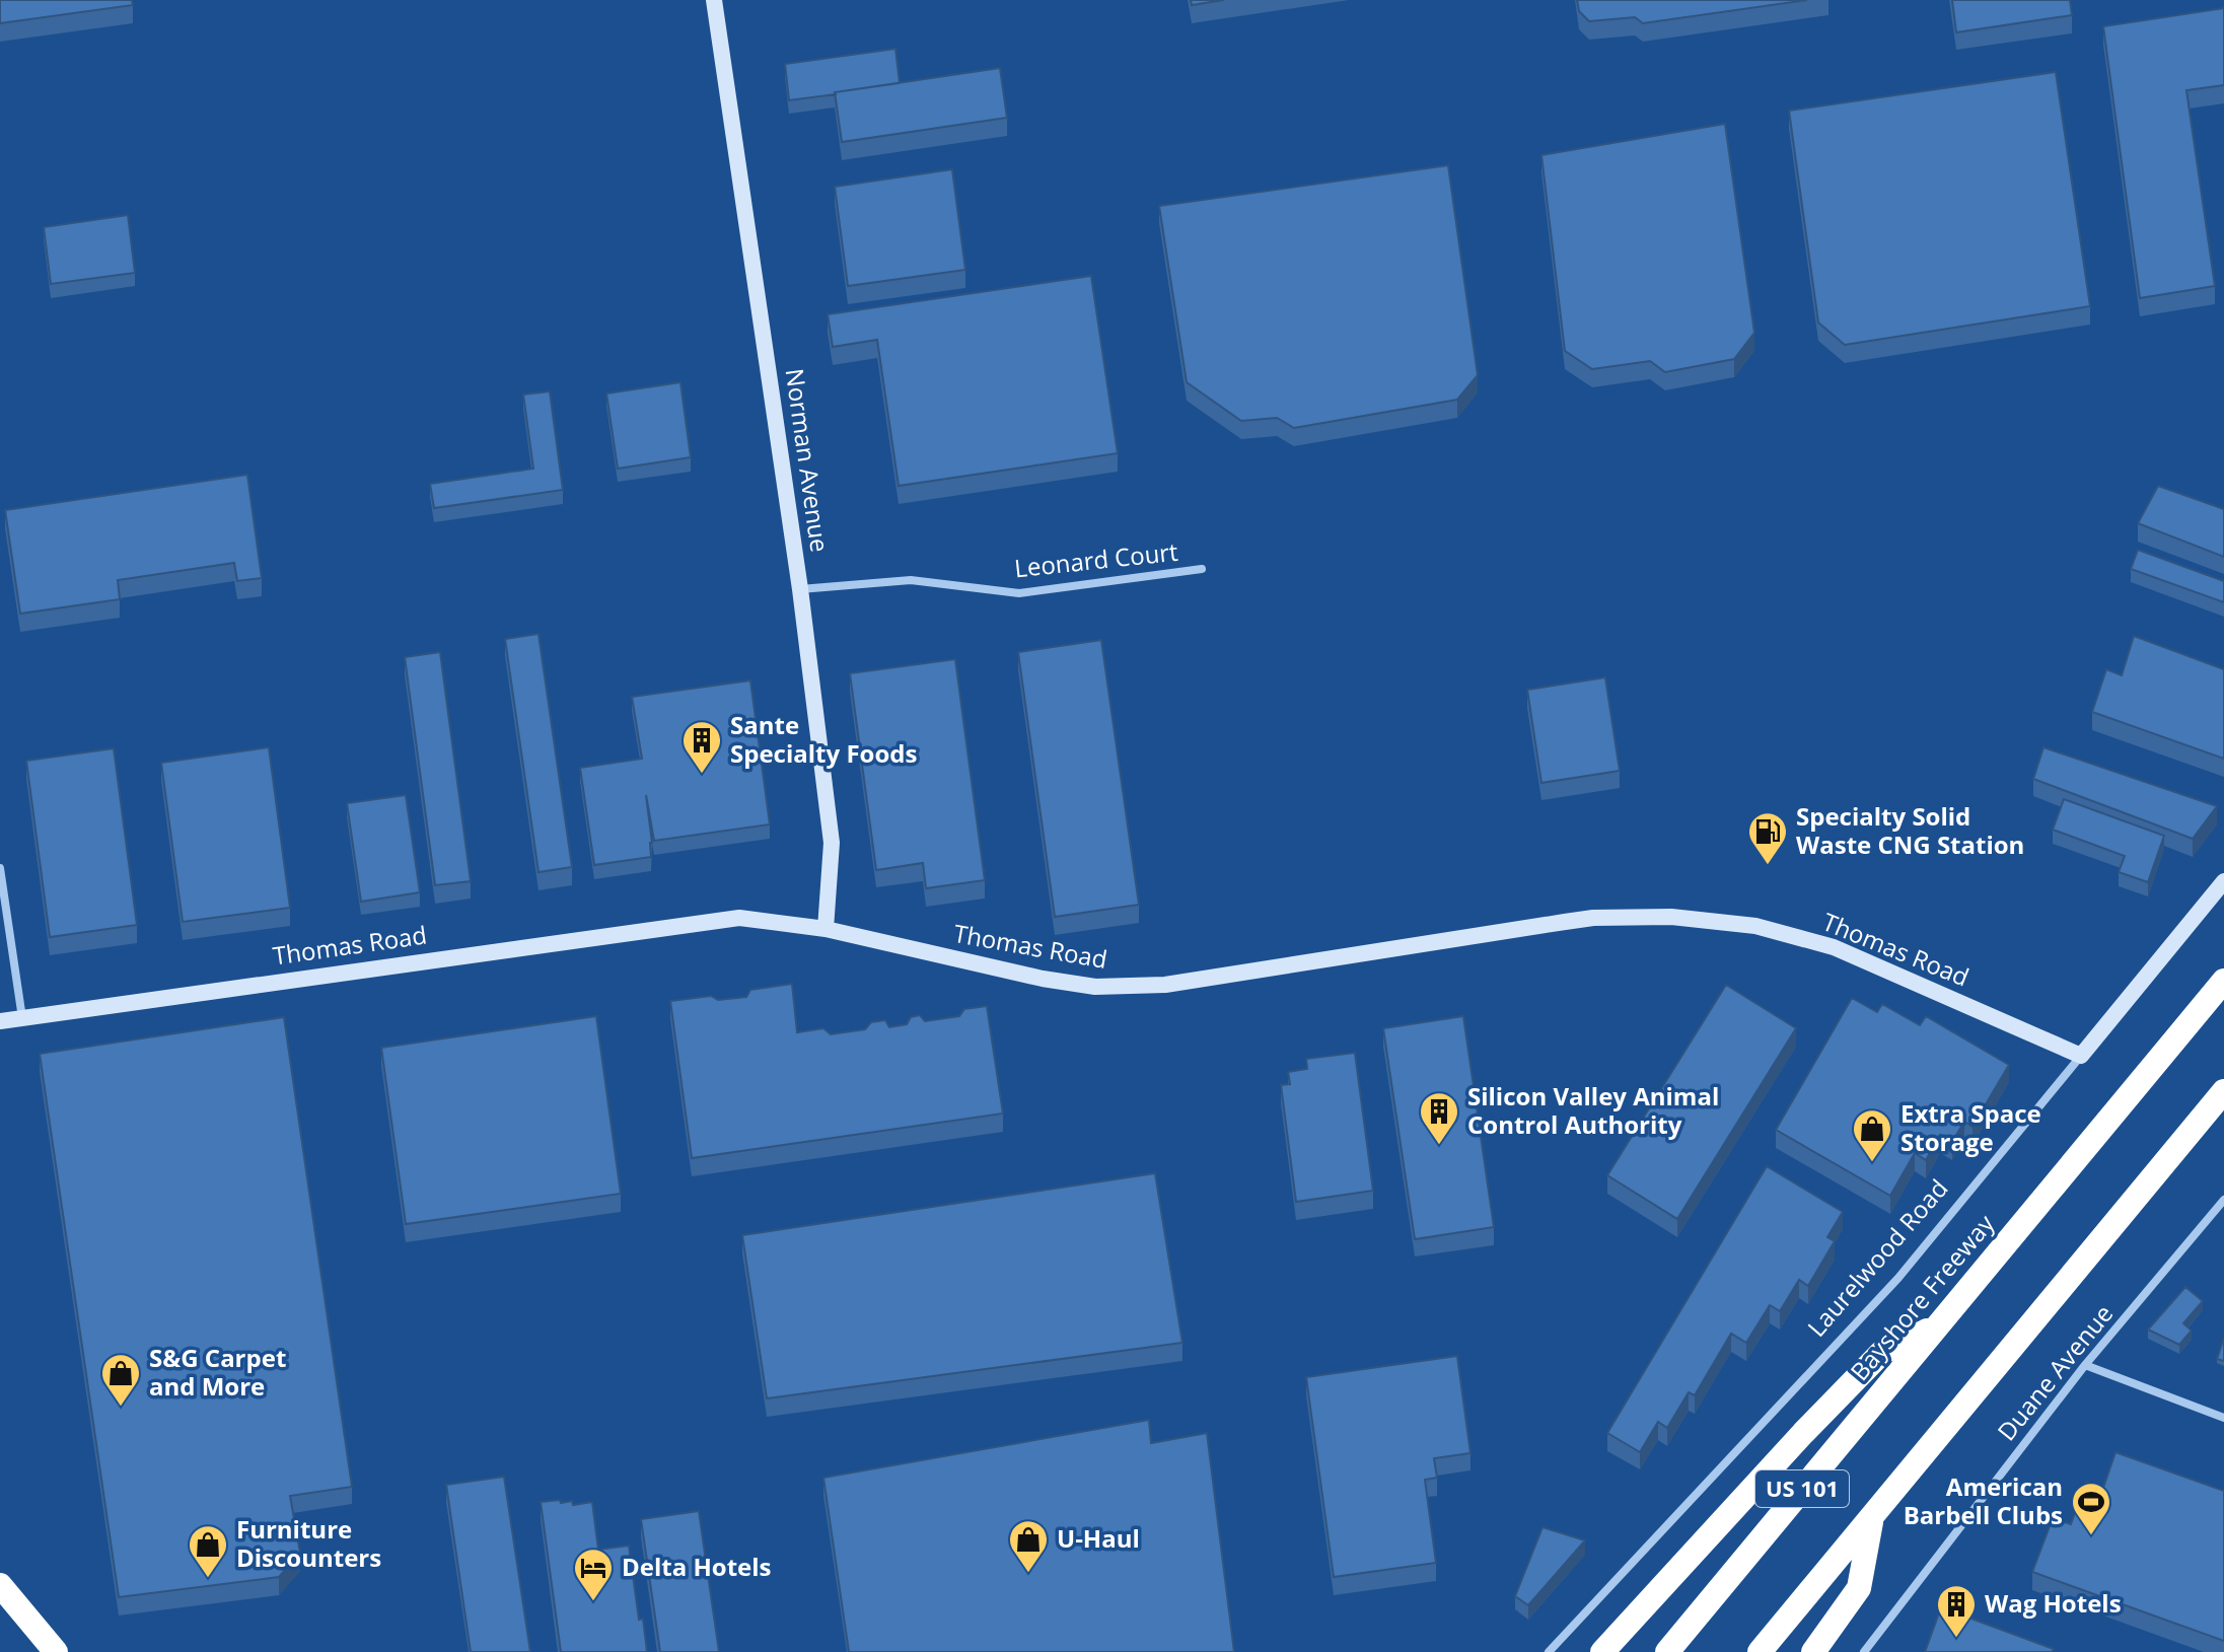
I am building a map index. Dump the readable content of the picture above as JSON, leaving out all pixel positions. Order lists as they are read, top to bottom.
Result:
{
  "streets": {
    "highway": ["Bayshore Freeway", "US 101"],
    "street": [
      "Norman Avenue",
      "Leonard Court",
      "Thomas Road",
      "Laurelwood Road",
      "Duane Avenue"
    ]
  },
  "crossings": [
    ["Norman Avenue", "Leonard Court"],
    ["Norman Avenue", "Thomas Road"],
    ["Thomas Road", "Laurelwood Road"]
  ],
  "places": {
    "building": ["Sante Specialty Foods", "Silicon Valley Animal Control Authority", "Wag Hotels"],
    "fuel station": ["Specialty Solid Waste CNG Station"],
    "shop": [
      "Extra Space Storage",
      "S&G Carpet and More",
      "U-Haul",
      "Furniture Discounters"
    ],
    "sports": ["American Barbell Clubs"],
    "hotel": ["Delta Hotels"]
  }
}
